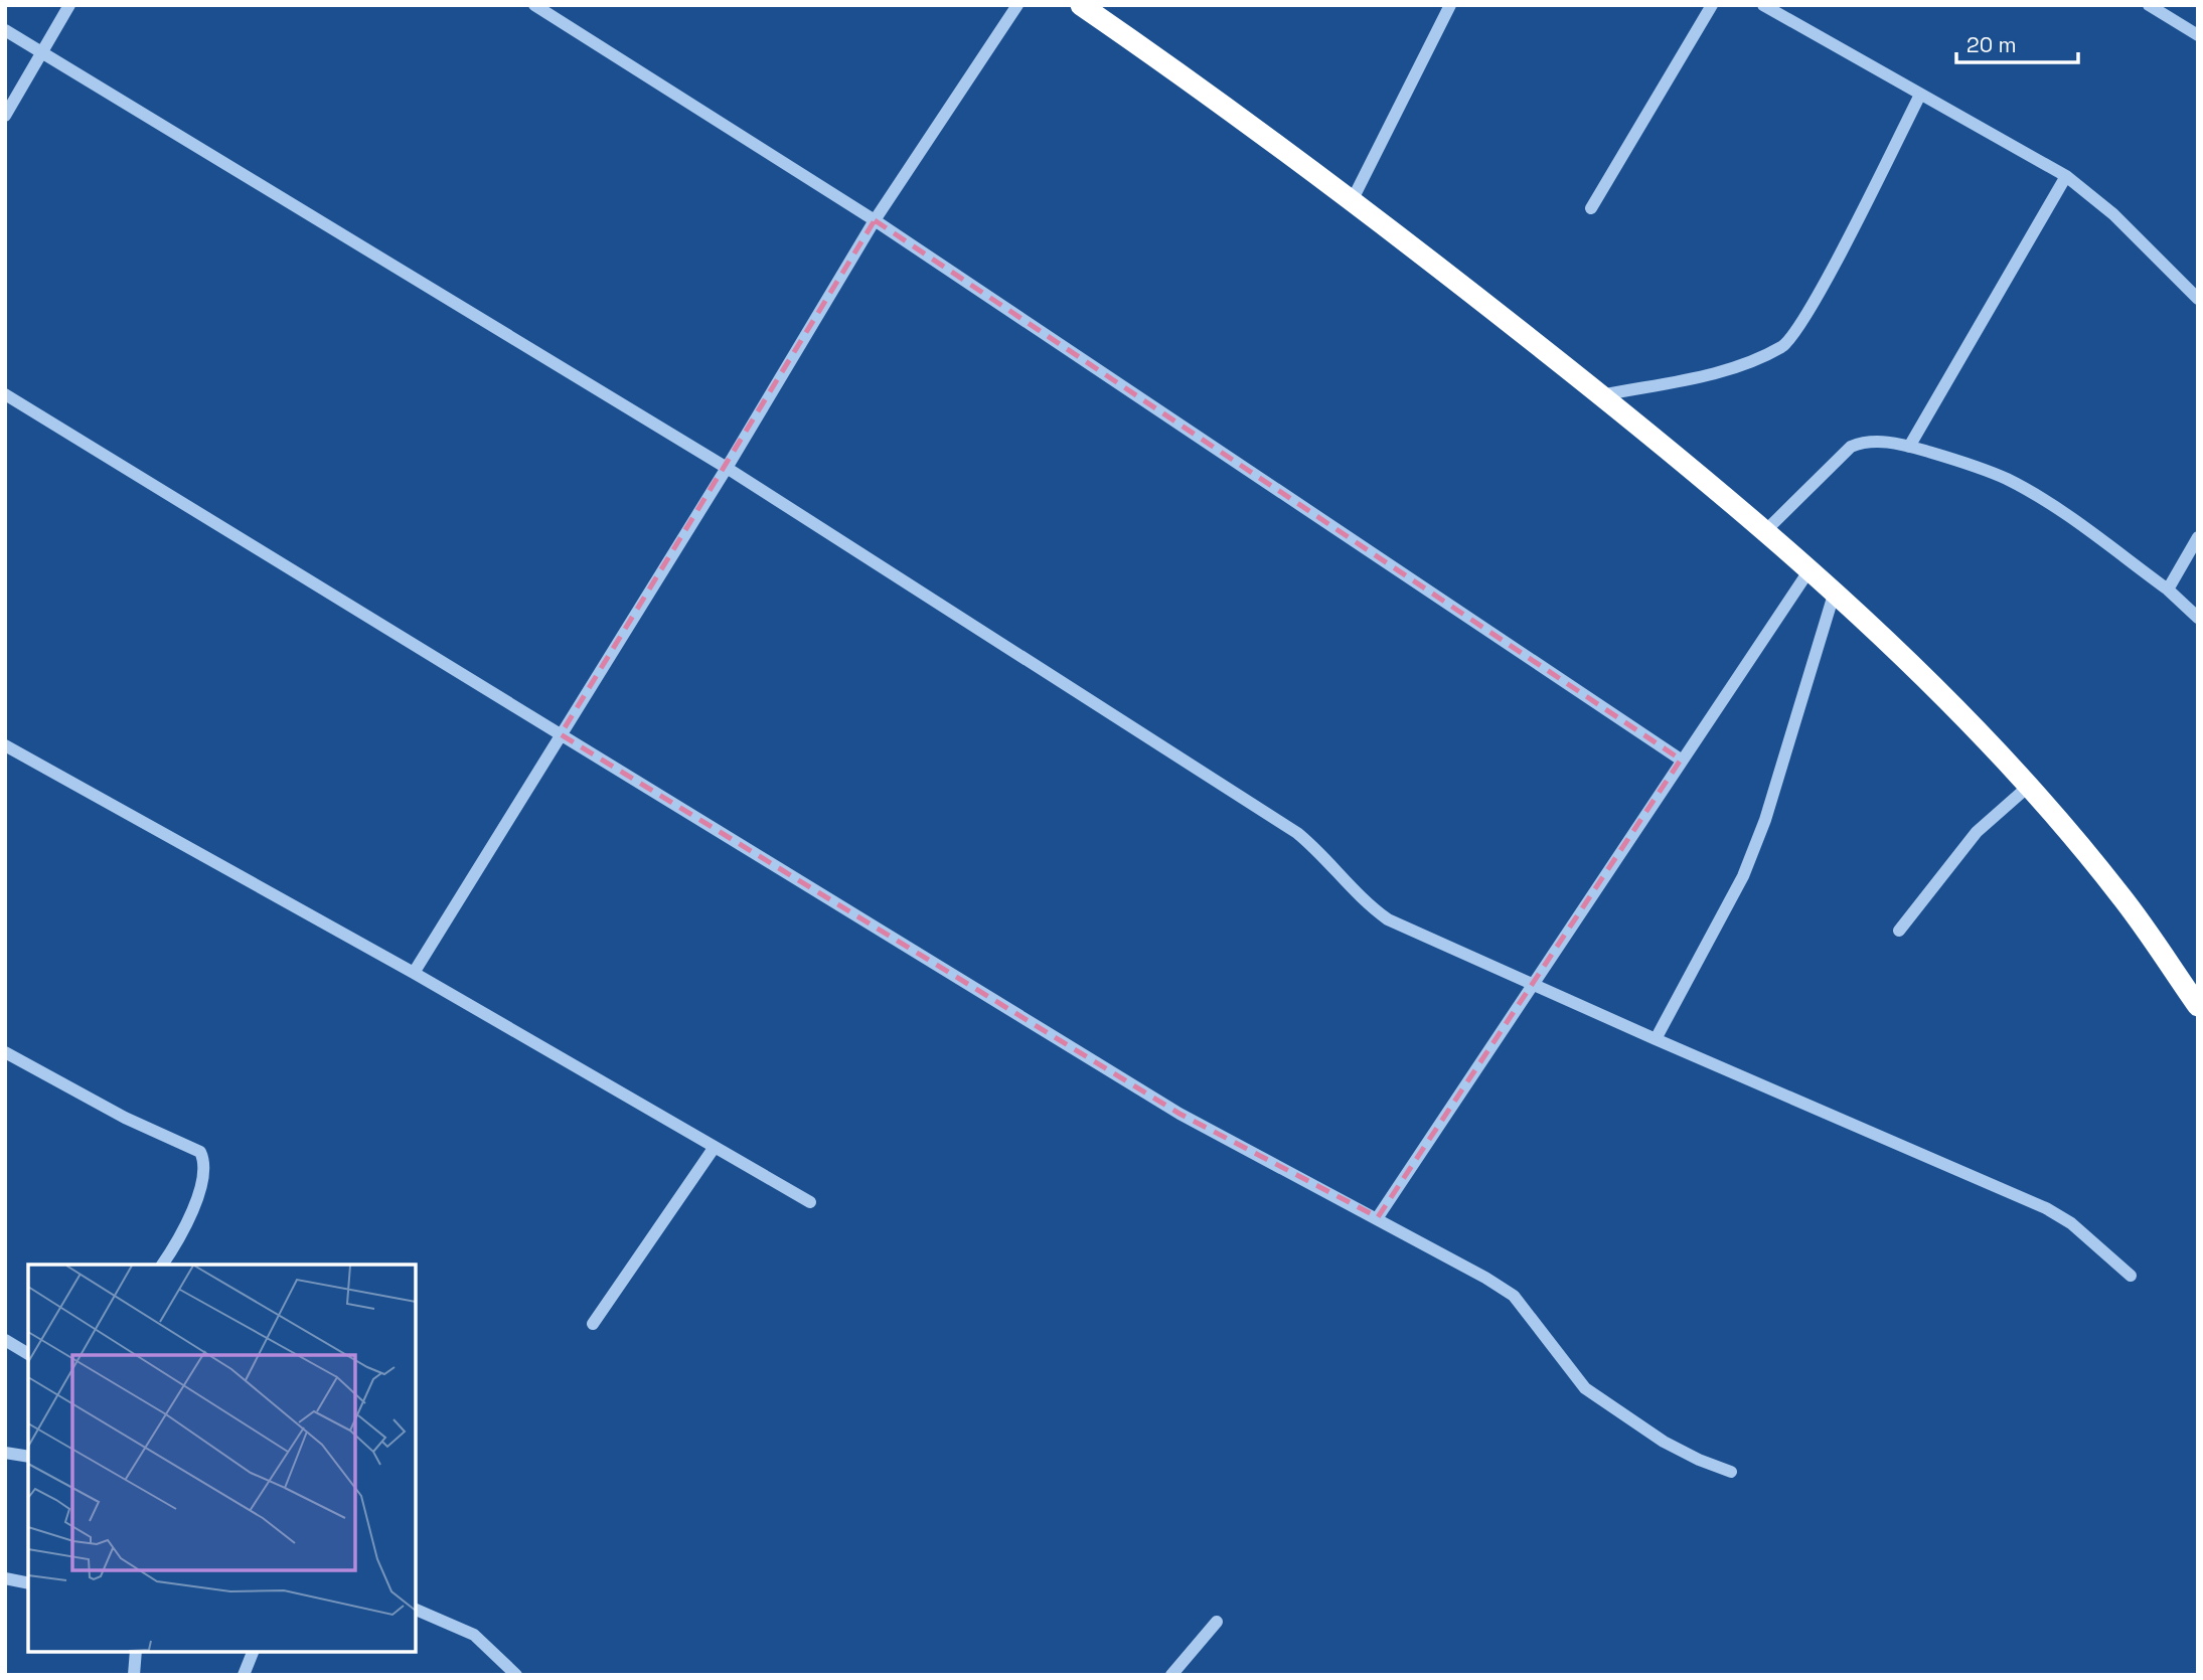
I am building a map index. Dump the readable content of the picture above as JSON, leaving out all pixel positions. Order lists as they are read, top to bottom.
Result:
{
  "scale_bar": "20 m"
}
